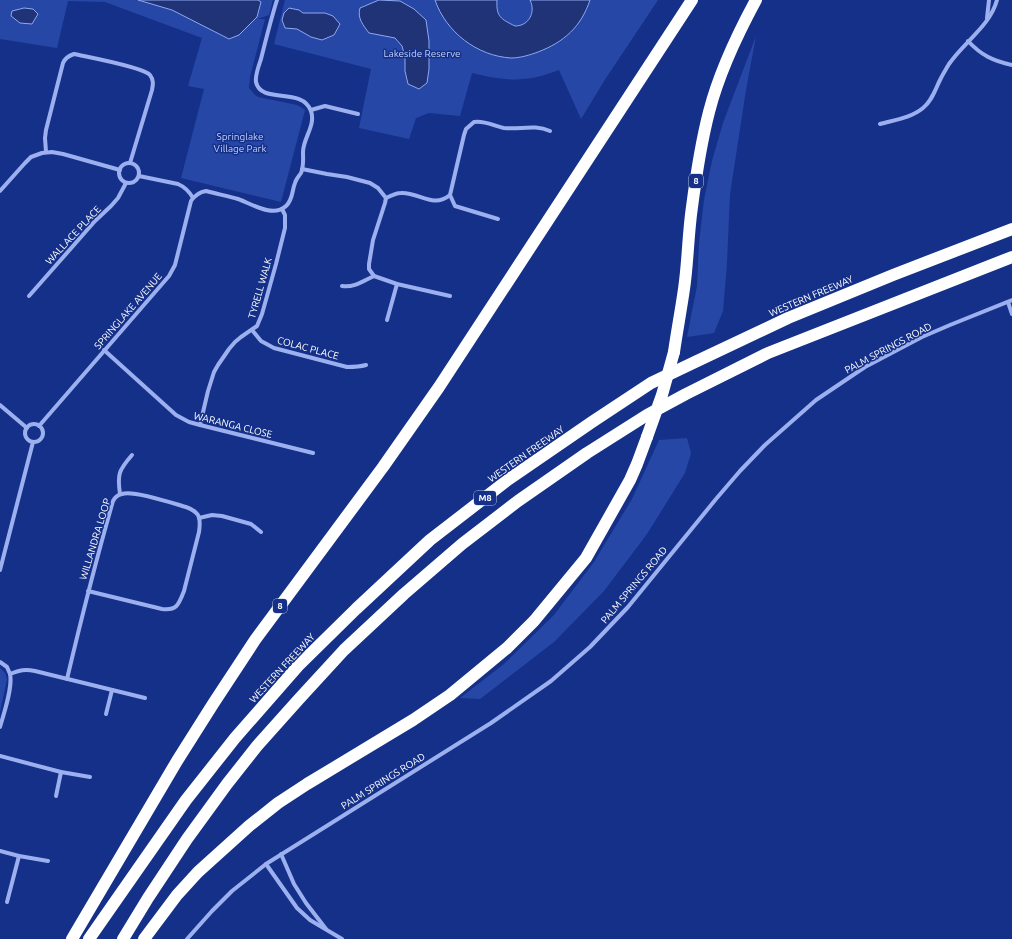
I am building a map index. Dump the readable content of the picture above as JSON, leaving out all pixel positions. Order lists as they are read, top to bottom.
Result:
{
  "streets": {
    "highway": ["8", "WESTERN FREEWAY", "M8"],
    "street": [
      "WALLACE PLACE",
      "TYRELL WALK",
      "SPRINGLAKE AVENUE",
      "COLAC PLACE",
      "PALM SPRINGS ROAD",
      "WARANGA CLOSE",
      "WILLANDRA LOOP"
    ]
  },
  "crossings": [
    ["TYRELL WALK", "COLAC PLACE"],
    ["TYRELL WALK", "WARANGA CLOSE"],
    ["SPRINGLAKE AVENUE", "WARANGA CLOSE"]
  ],
  "parks": ["Lakeside Reserve", "Springlake Village Park"]
}
